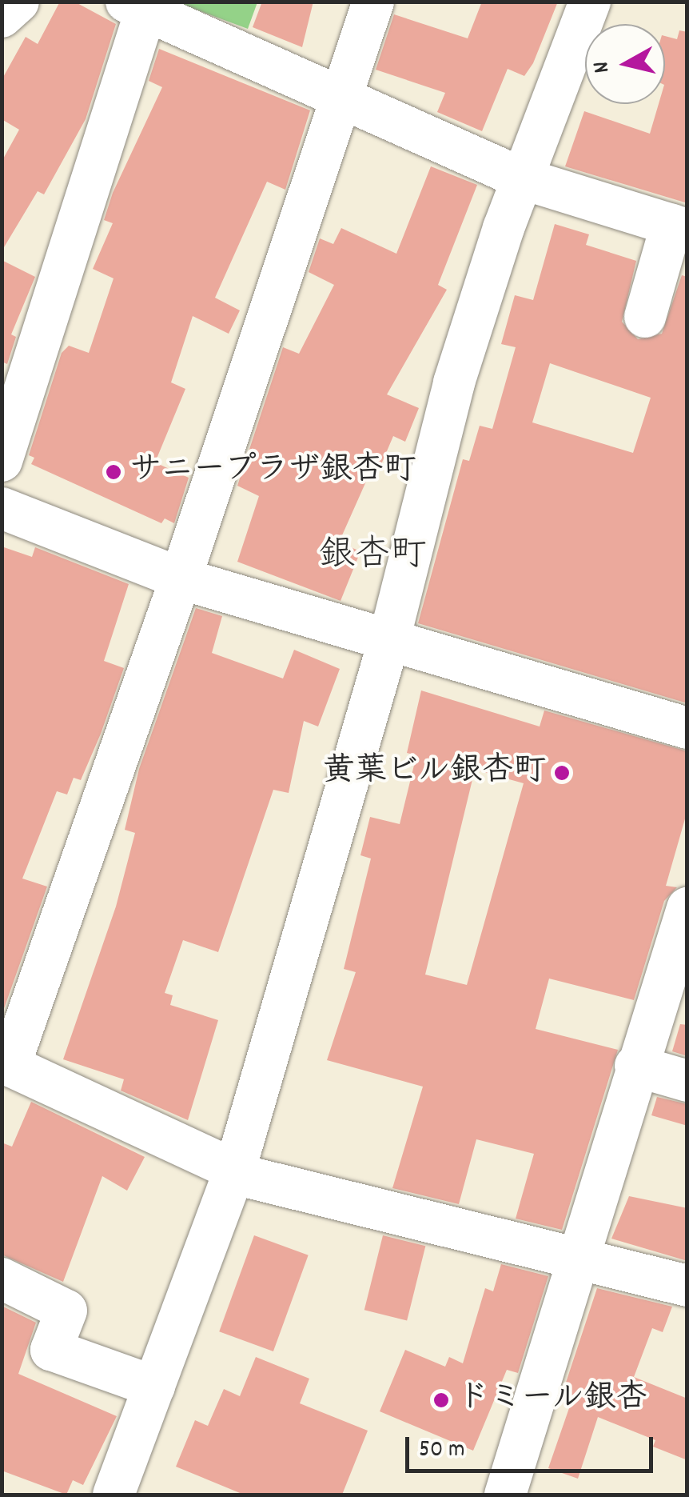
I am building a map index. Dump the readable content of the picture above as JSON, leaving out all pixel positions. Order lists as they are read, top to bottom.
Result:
{
  "districts": ["銀杏町"],
  "places": ["サニープラザ銀杏町", "黄葉ビル銀杏町", "ドミール銀杏"],
  "scale_bar": "50 m",
  "north": "left"
}
